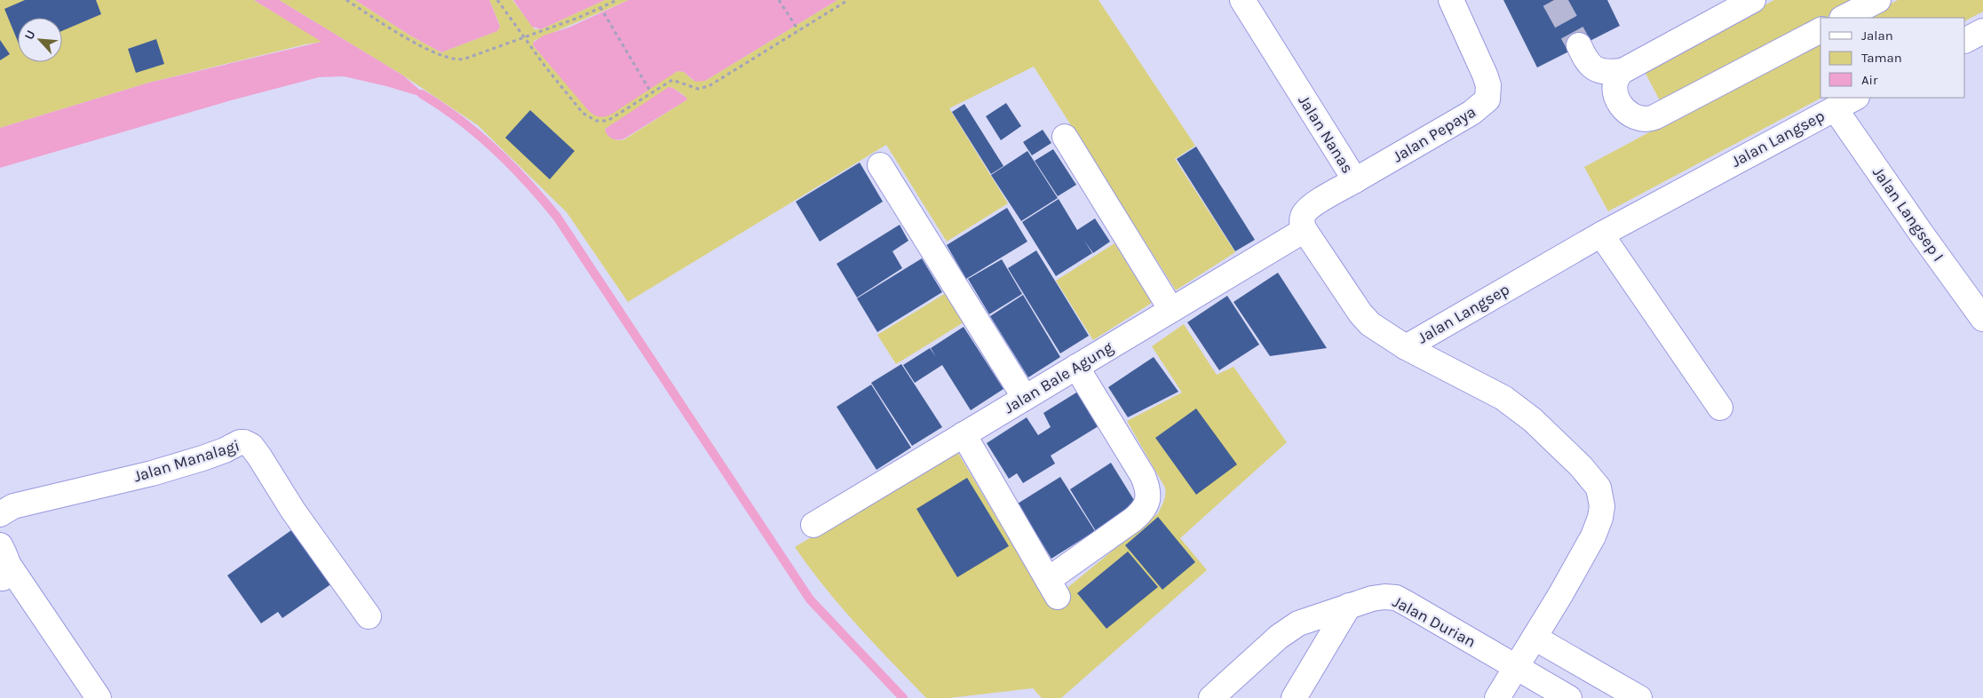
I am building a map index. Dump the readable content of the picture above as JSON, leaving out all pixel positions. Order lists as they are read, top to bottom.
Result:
{
  "streets": {
    "street": [
      "Jalan Nanas",
      "Jalan Pepaya",
      "Jalan Langsep",
      "Jalan Langsep I",
      "Jalan Bale Agung",
      "Jalan Manalagi",
      "Jalan Durian"
    ]
  },
  "crossings": [
    ["Jalan Nanas", "Jalan Pepaya"],
    ["Jalan Nanas", "Jalan Bale Agung"],
    ["Jalan Langsep", "Jalan Langsep I"],
    ["Jalan Langsep", "Jalan Durian"]
  ],
  "legend": ["Jalan", "Taman", "Air"],
  "north": "top left"
}
